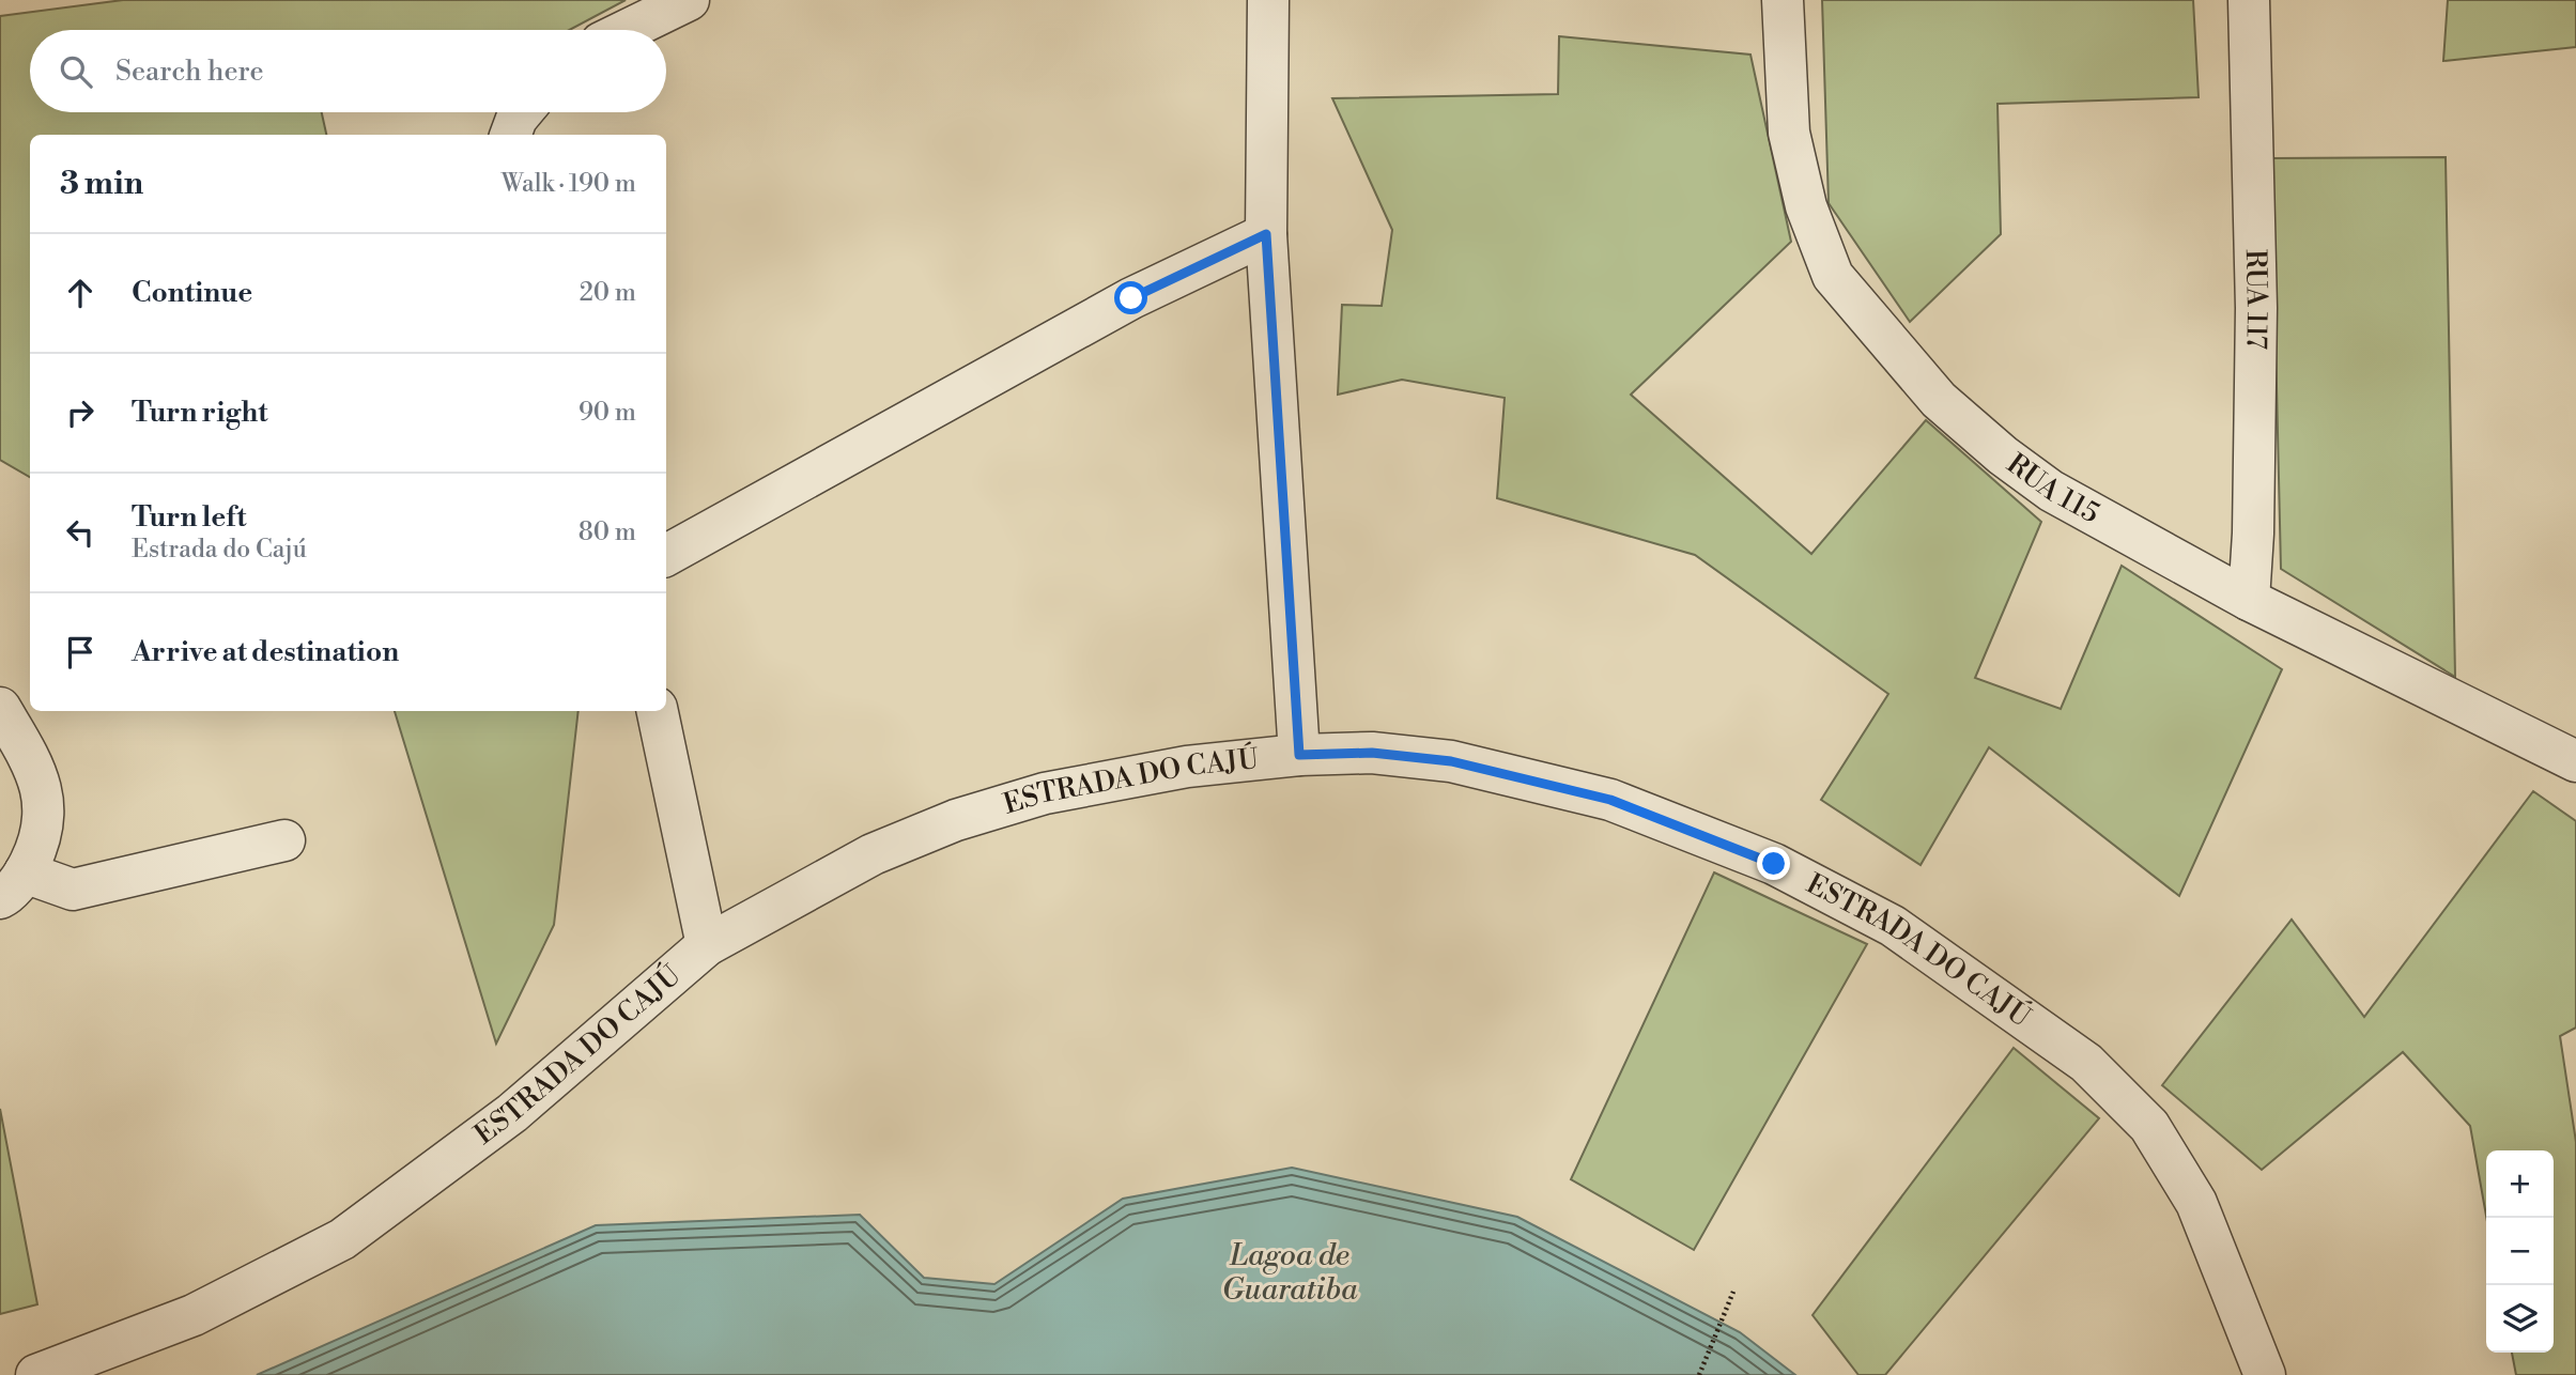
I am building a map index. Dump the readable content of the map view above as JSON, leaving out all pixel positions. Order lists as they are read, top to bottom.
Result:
{
  "streets": {
    "street": ["RUA 117", "RUA 115", "ESTRADA DO CAJÚ"]
  },
  "crossings": [
    ["RUA 117", "RUA 115"]
  ],
  "water": ["Lagoa de Guaratiba"],
  "page": {
    "search": "Search here",
    "heading": ["3 min", "Walk · 190 m"],
    "list": [
      ["Continue", "20 m"],
      ["Turn right", "90 m"],
      ["Turn left", "Estrada do Cajú", "80 m"],
      "Arrive at destination"
    ],
    "map_buttons": ["+", "−"]
  }
}
